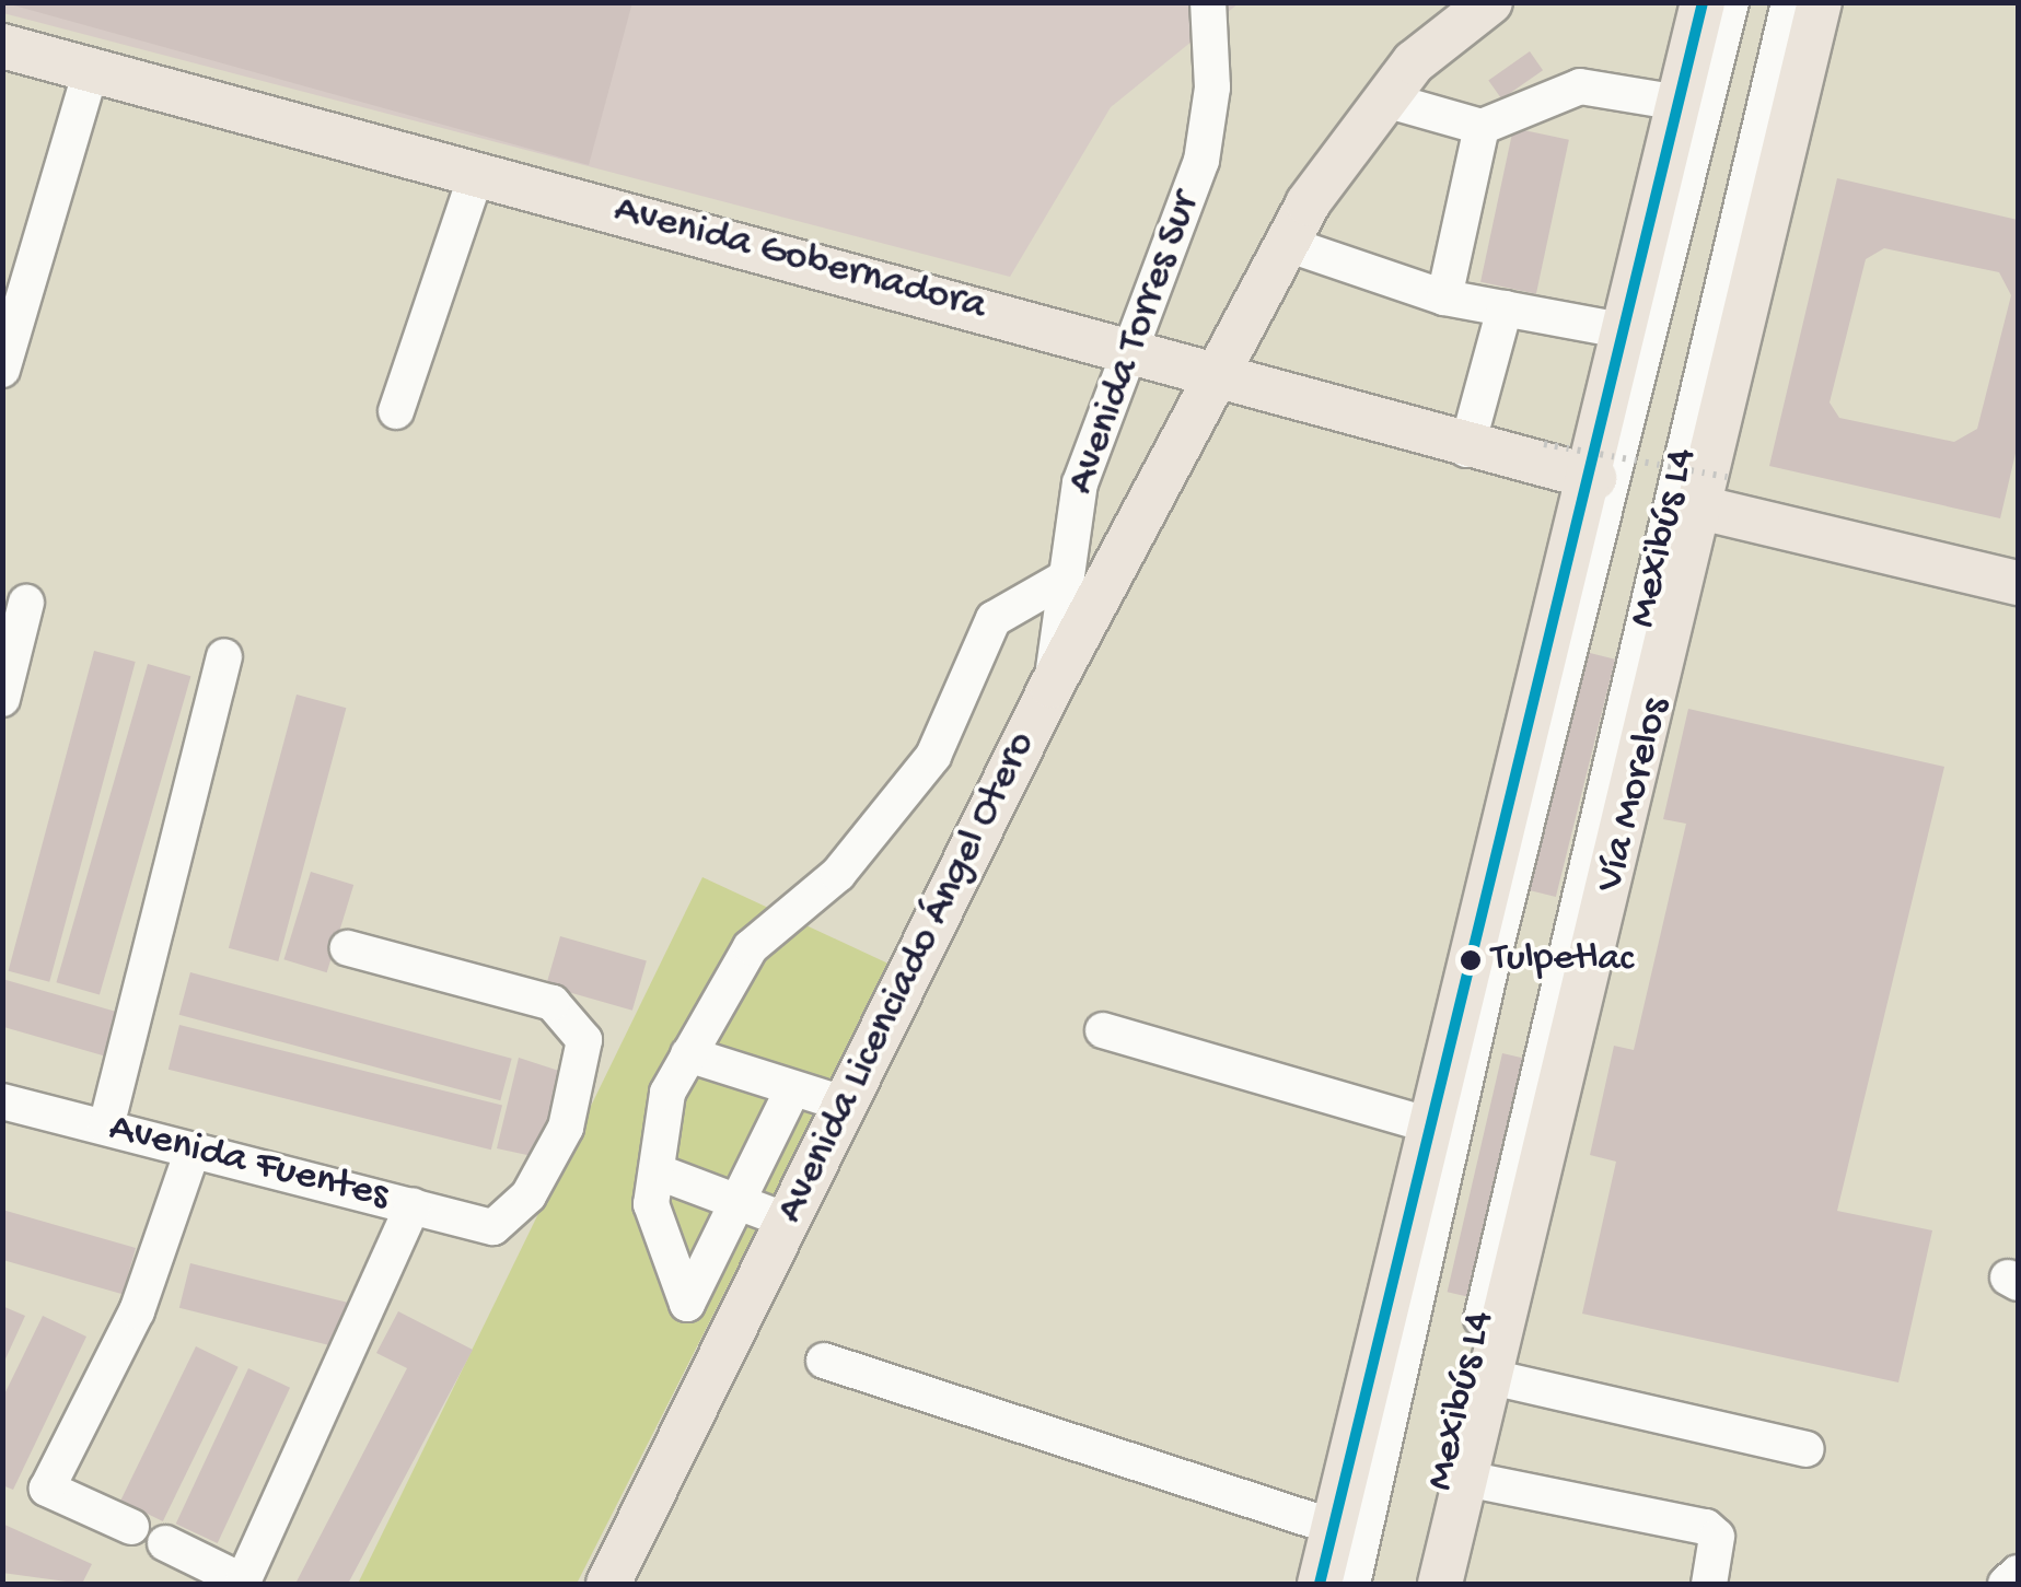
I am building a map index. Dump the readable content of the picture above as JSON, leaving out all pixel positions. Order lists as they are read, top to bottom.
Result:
{
  "streets": {
    "main road": ["Avenida Gobernadora", "Vía Morelos", "Avenida Licenciado Ángel Otero"],
    "street": ["Avenida Torres Sur", "Mexibús L4", "Avenida Fuentes"]
  },
  "crossings": [
    ["Avenida Gobernadora", "Avenida Torres Sur"],
    ["Avenida Gobernadora", "Avenida Licenciado Ángel Otero"],
    ["Avenida Torres Sur", "Avenida Licenciado Ángel Otero"]
  ],
  "places": ["Tulpetlac"]
}
